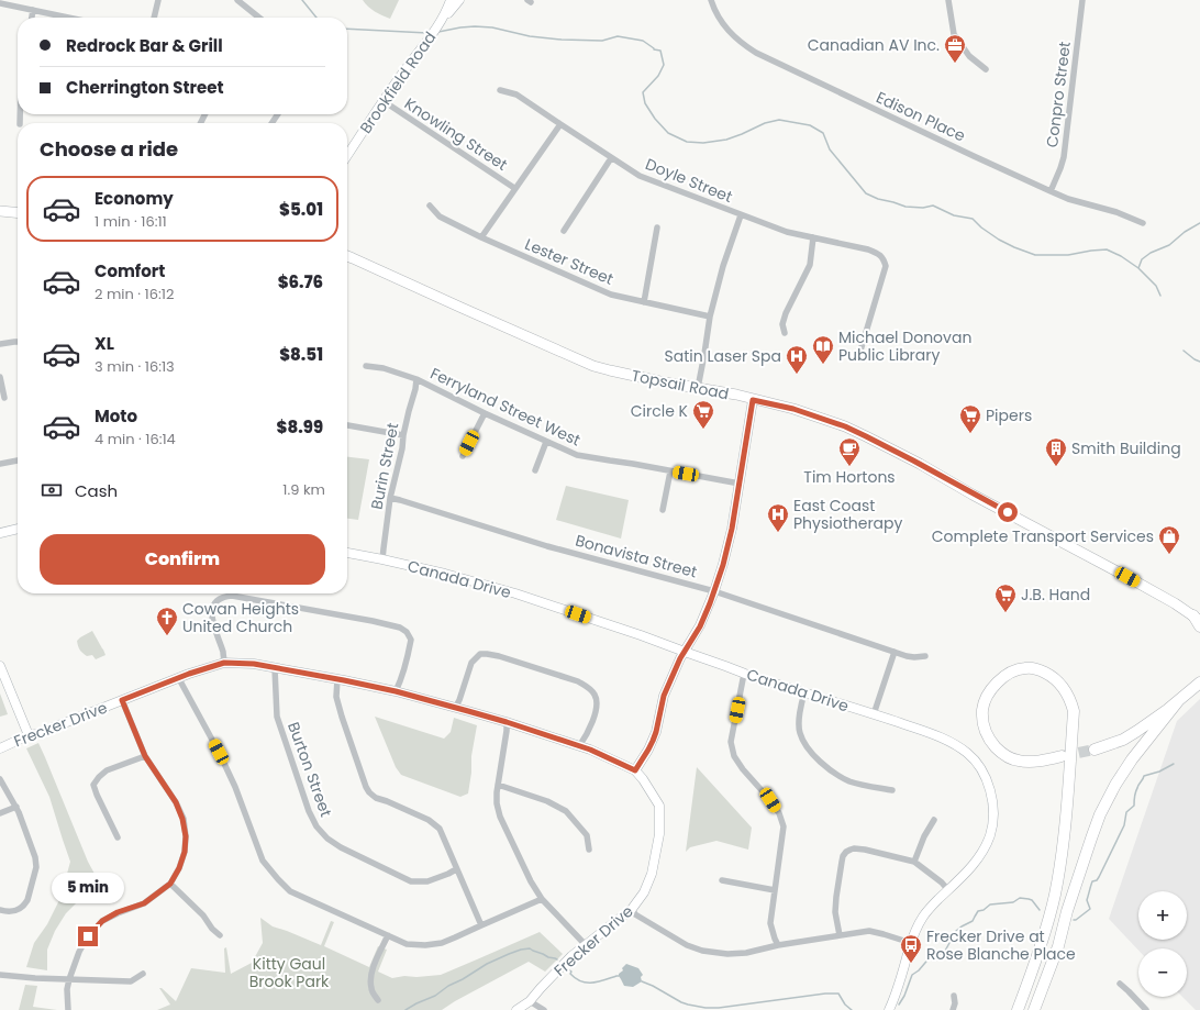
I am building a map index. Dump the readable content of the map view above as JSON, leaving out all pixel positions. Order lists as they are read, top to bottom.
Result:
{
  "streets": {
    "main road": ["Topsail Road"],
    "street": [
      "Brookfield Road",
      "Conpro Street",
      "Edison Place",
      "Knowling Street",
      "Doyle Street",
      "Lester Street",
      "Ferryland Street West",
      "Burin Street",
      "Bonavista Street",
      "Canada Drive",
      "Frecker Drive",
      "Burton Street"
    ]
  },
  "crossings": [
    ["Brookfield Road", "Knowling Street"],
    ["Conpro Street", "Edison Place"],
    ["Ferryland Street West", "Burin Street"],
    ["Burin Street", "Bonavista Street"],
    ["Burin Street", "Canada Drive"],
    ["Frecker Drive", "Burton Street"]
  ],
  "parks": ["Kitty Gaul Brook Park"],
  "places": {
    "office": ["Canadian AV Inc."],
    "library": ["Michael Donovan Public Library"],
    "hospital": ["Satin Laser Spa", "East Coast Physiotherapy"],
    "supermarket": ["Circle K", "Pipers", "J.B. Hand"],
    "cafe": ["Tim Hortons"],
    "building": ["Smith Building"],
    "shop": ["Complete Transport Services"],
    "church": ["Cowan Heights United Church"],
    "bus stop": ["Frecker Drive at Rose Blanche Place"]
  },
  "page": {
    "banner": ["Redrock Bar & Grill", "Cherrington Street"],
    "heading": "Choose a ride",
    "list": [
      {
        "name": "Economy",
        "note": "1 min · 16:11",
        "value": "$5.01"
      },
      {
        "name": "Comfort",
        "note": "2 min · 16:12",
        "value": "$6.76"
      },
      {
        "name": "XL",
        "note": "3 min · 16:13",
        "value": "$8.51"
      },
      {
        "name": "Moto",
        "note": "4 min · 16:14",
        "value": "$8.99"
      }
    ],
    "pay": ["Cash", "1.9 km"],
    "buttons": "Confirm",
    "bubble": "5 min",
    "map_buttons": ["+", "−"]
  }
}
